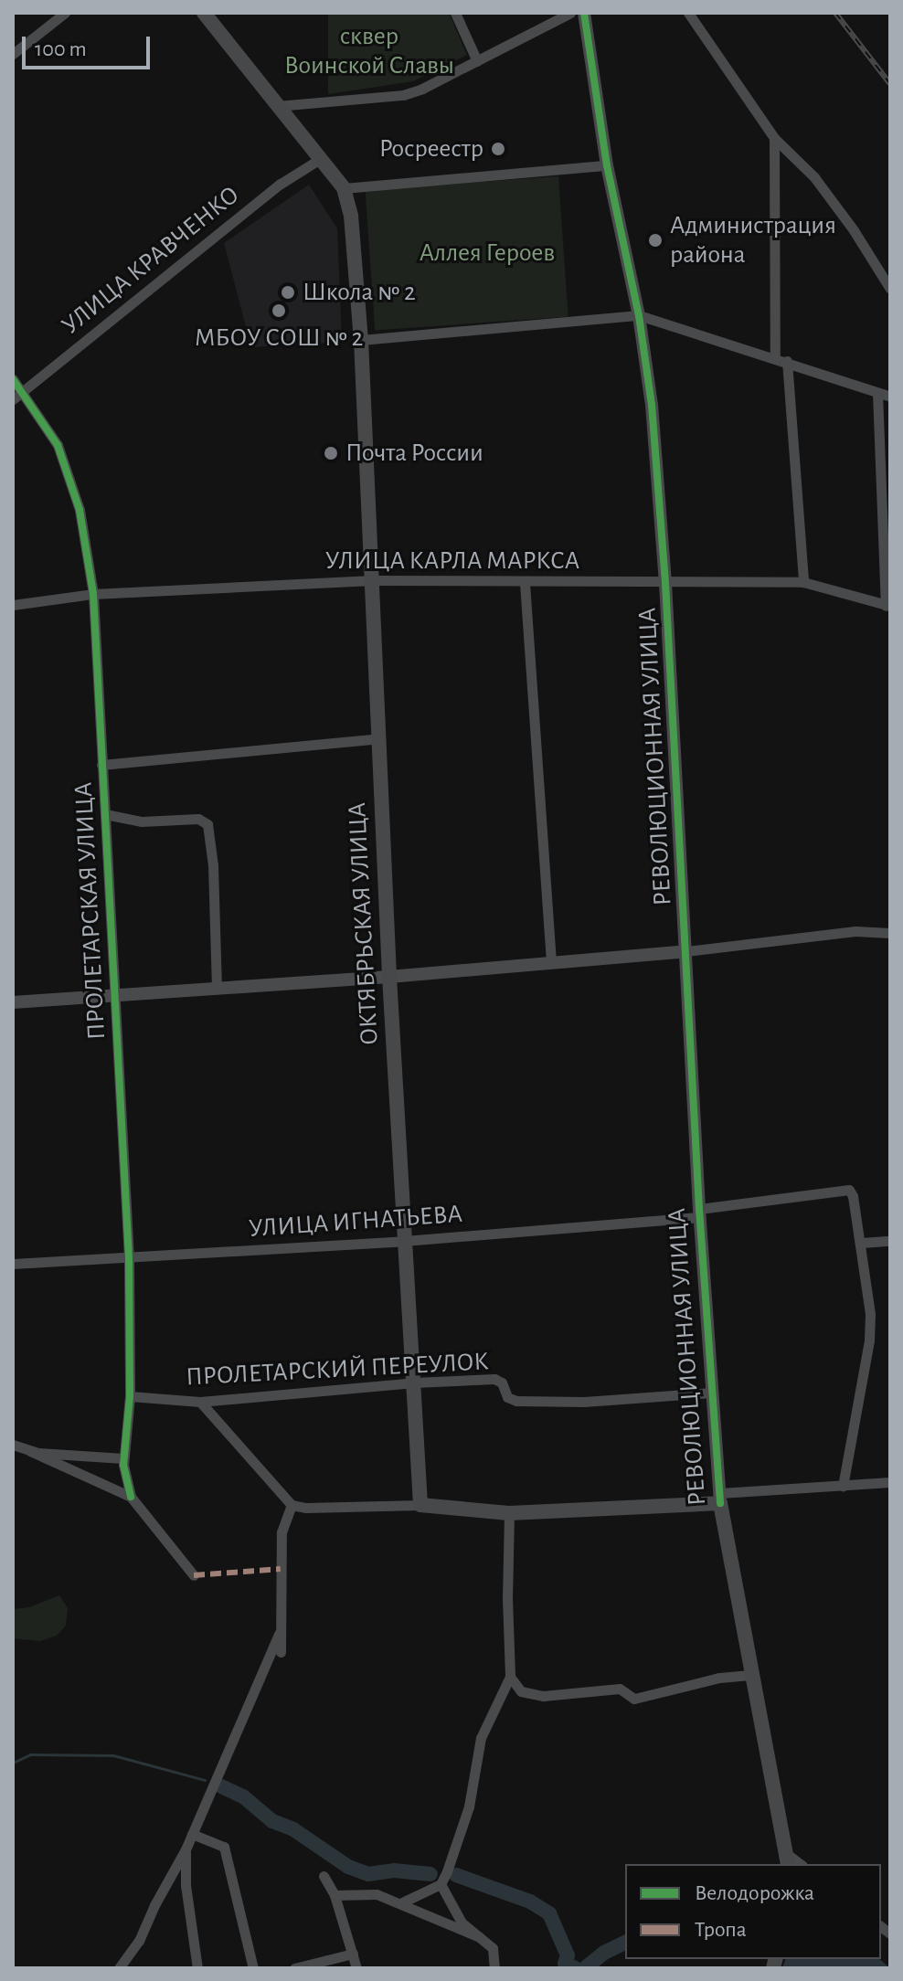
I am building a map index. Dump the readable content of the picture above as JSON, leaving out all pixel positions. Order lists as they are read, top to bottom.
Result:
{
  "streets": {
    "main road": ["РЕВОЛЮЦИОННАЯ УЛИЦА", "ОКТЯБРЬСКАЯ УЛИЦА"],
    "street": [
      "УЛИЦА КРАВЧЕНКО",
      "УЛИЦА КАРЛА МАРКСА",
      "ПРОЛЕТАРСКАЯ УЛИЦА",
      "УЛИЦА ИГНАТЬЕВА",
      "ПРОЛЕТАРСКИЙ ПЕРЕУЛОК"
    ]
  },
  "crossings": [
    ["УЛИЦА КРАВЧЕНКО", "ПРОЛЕТАРСКАЯ УЛИЦА"],
    ["УЛИЦА КАРЛА МАРКСА", "РЕВОЛЮЦИОННАЯ УЛИЦА"],
    ["УЛИЦА КАРЛА МАРКСА", "ПРОЛЕТАРСКАЯ УЛИЦА"],
    ["УЛИЦА КАРЛА МАРКСА", "ОКТЯБРЬСКАЯ УЛИЦА"],
    ["РЕВОЛЮЦИОННАЯ УЛИЦА", "УЛИЦА ИГНАТЬЕВА"],
    ["РЕВОЛЮЦИОННАЯ УЛИЦА", "ПРОЛЕТАРСКИЙ ПЕРЕУЛОК"],
    ["ПРОЛЕТАРСКАЯ УЛИЦА", "УЛИЦА ИГНАТЬЕВА"],
    ["ПРОЛЕТАРСКАЯ УЛИЦА", "ПРОЛЕТАРСКИЙ ПЕРЕУЛОК"],
    ["ОКТЯБРЬСКАЯ УЛИЦА", "УЛИЦА ИГНАТЬЕВА"],
    ["ОКТЯБРЬСКАЯ УЛИЦА", "ПРОЛЕТАРСКИЙ ПЕРЕУЛОК"]
  ],
  "parks": ["сквер Воинской Славы", "Аллея Героев"],
  "places": [
    "Росреестр",
    "Администрация района",
    "Школа № 2",
    "МБОУ СОШ № 2",
    "Почта России"
  ],
  "legend": ["Велодорожка", "Тропа"],
  "scale_bar": "100 m"
}
